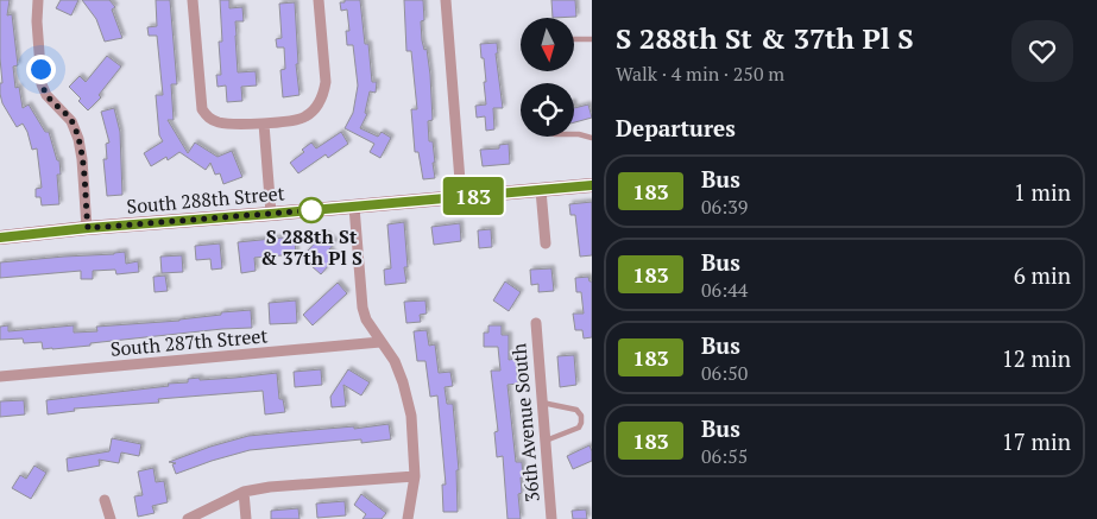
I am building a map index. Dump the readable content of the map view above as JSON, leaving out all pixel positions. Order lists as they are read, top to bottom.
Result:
{
  "streets": {
    "main road": ["South 288th Street"],
    "street": ["South 287th Street", "36th Avenue South"]
  },
  "places": ["S 288th St & 37th Pl S"],
  "lines": ["bus line 183"],
  "north": "bottom",
  "page": {
    "on_map": "183",
    "heading": [
      ["S 288th St & 37th Pl S", "Walk · 4 min · 250 m"],
      "Departures"
    ],
    "list": [
      {
        "mark": "183",
        "name": "Bus",
        "note": "06:39",
        "value": "1 min"
      },
      {
        "mark": "183",
        "name": "Bus",
        "note": "06:44",
        "value": "6 min"
      },
      {
        "mark": "183",
        "name": "Bus",
        "note": "06:50",
        "value": "12 min"
      },
      {
        "mark": "183",
        "name": "Bus",
        "note": "06:55",
        "value": "17 min"
      }
    ]
  }
}
